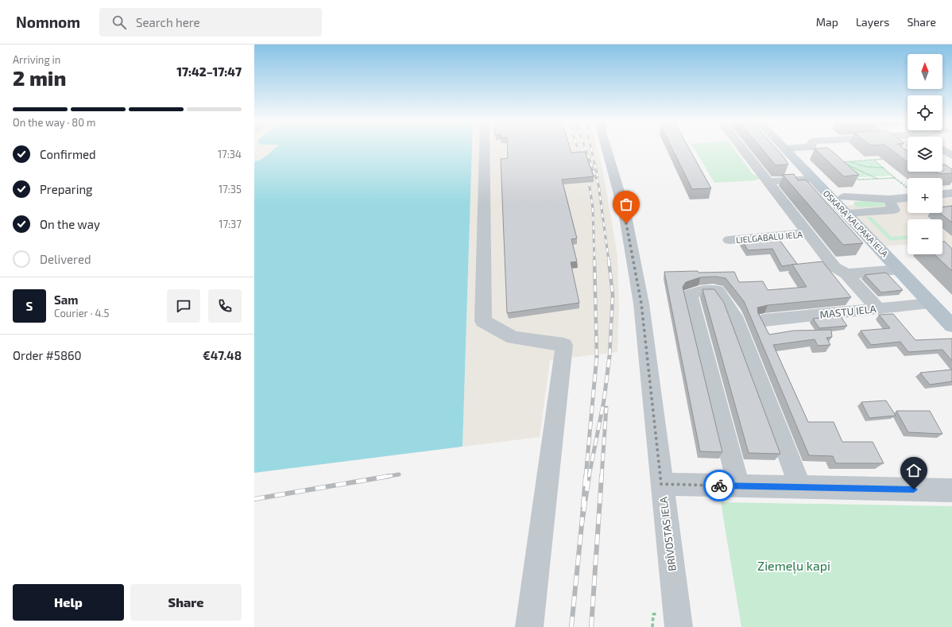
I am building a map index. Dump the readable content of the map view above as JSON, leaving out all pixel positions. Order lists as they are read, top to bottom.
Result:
{
  "streets": {
    "main road": ["OSKARA KALPAKA IELA"],
    "street": ["LIELGABALU IELA", "MASTU IELA", "BRĪVOSTAS IELA"]
  },
  "crossings": [
    ["OSKARA KALPAKA IELA", "MASTU IELA"]
  ],
  "parks": ["Ziemeļu kapi"],
  "north": "top",
  "page": {
    "header": "Nomnom",
    "search": "Search here",
    "nav": ["Map", "Layers", "Share"],
    "heading": ["2 min", "Arriving in", "17:42–17:47"],
    "panel": [
      "Sam",
      "Courier · 4.5",
      "Order #5860",
      "€47.48"
    ],
    "map_buttons": ["+", "−"],
    "bar": "On the way · 80 m",
    "list": [
      ["Confirmed", "17:34"],
      ["Preparing", "17:35"],
      ["On the way", "17:37"],
      "Delivered"
    ],
    "round": "S",
    "buttons": ["Help", "Share"]
  }
}
